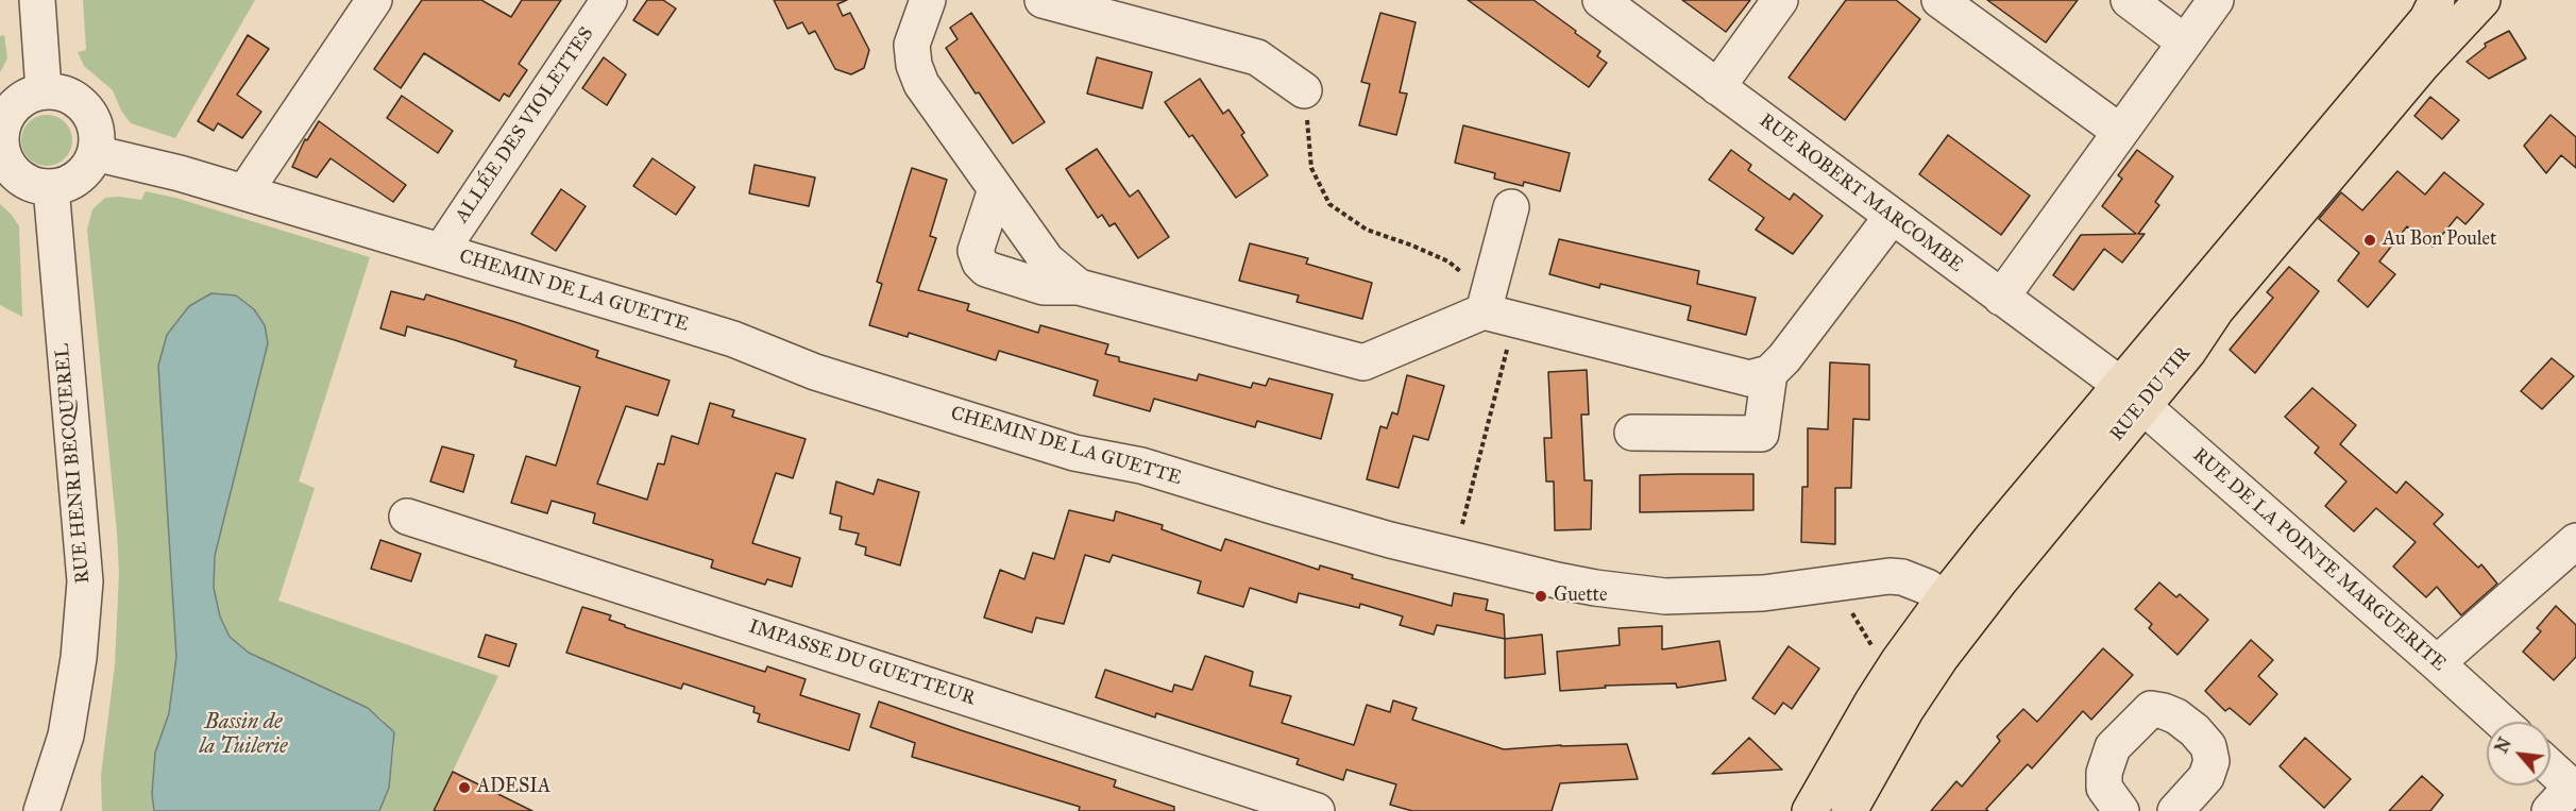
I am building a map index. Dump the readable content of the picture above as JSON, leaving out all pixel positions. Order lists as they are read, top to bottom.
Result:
{
  "streets": {
    "main road": ["RUE DU TIR"],
    "street": [
      "ALLÉE DES VIOLETTES",
      "RUE ROBERT MARCOMBE",
      "CHEMIN DE LA GUETTE",
      "RUE HENRI BECQUEREL",
      "RUE DE LA POINTE MARGUERITE",
      "IMPASSE DU GUETTEUR"
    ]
  },
  "crossings": [
    ["ALLÉE DES VIOLETTES", "CHEMIN DE LA GUETTE"],
    ["RUE ROBERT MARCOMBE", "RUE DU TIR"],
    ["RUE ROBERT MARCOMBE", "RUE DE LA POINTE MARGUERITE"],
    ["CHEMIN DE LA GUETTE", "RUE DU TIR"],
    ["CHEMIN DE LA GUETTE", "RUE HENRI BECQUEREL"],
    ["RUE DU TIR", "RUE DE LA POINTE MARGUERITE"]
  ],
  "water": ["Bassin de la Tuilerie"],
  "places": ["Au Bon Poulet", "Guette", "ADESIA"],
  "north": "top left"
}
